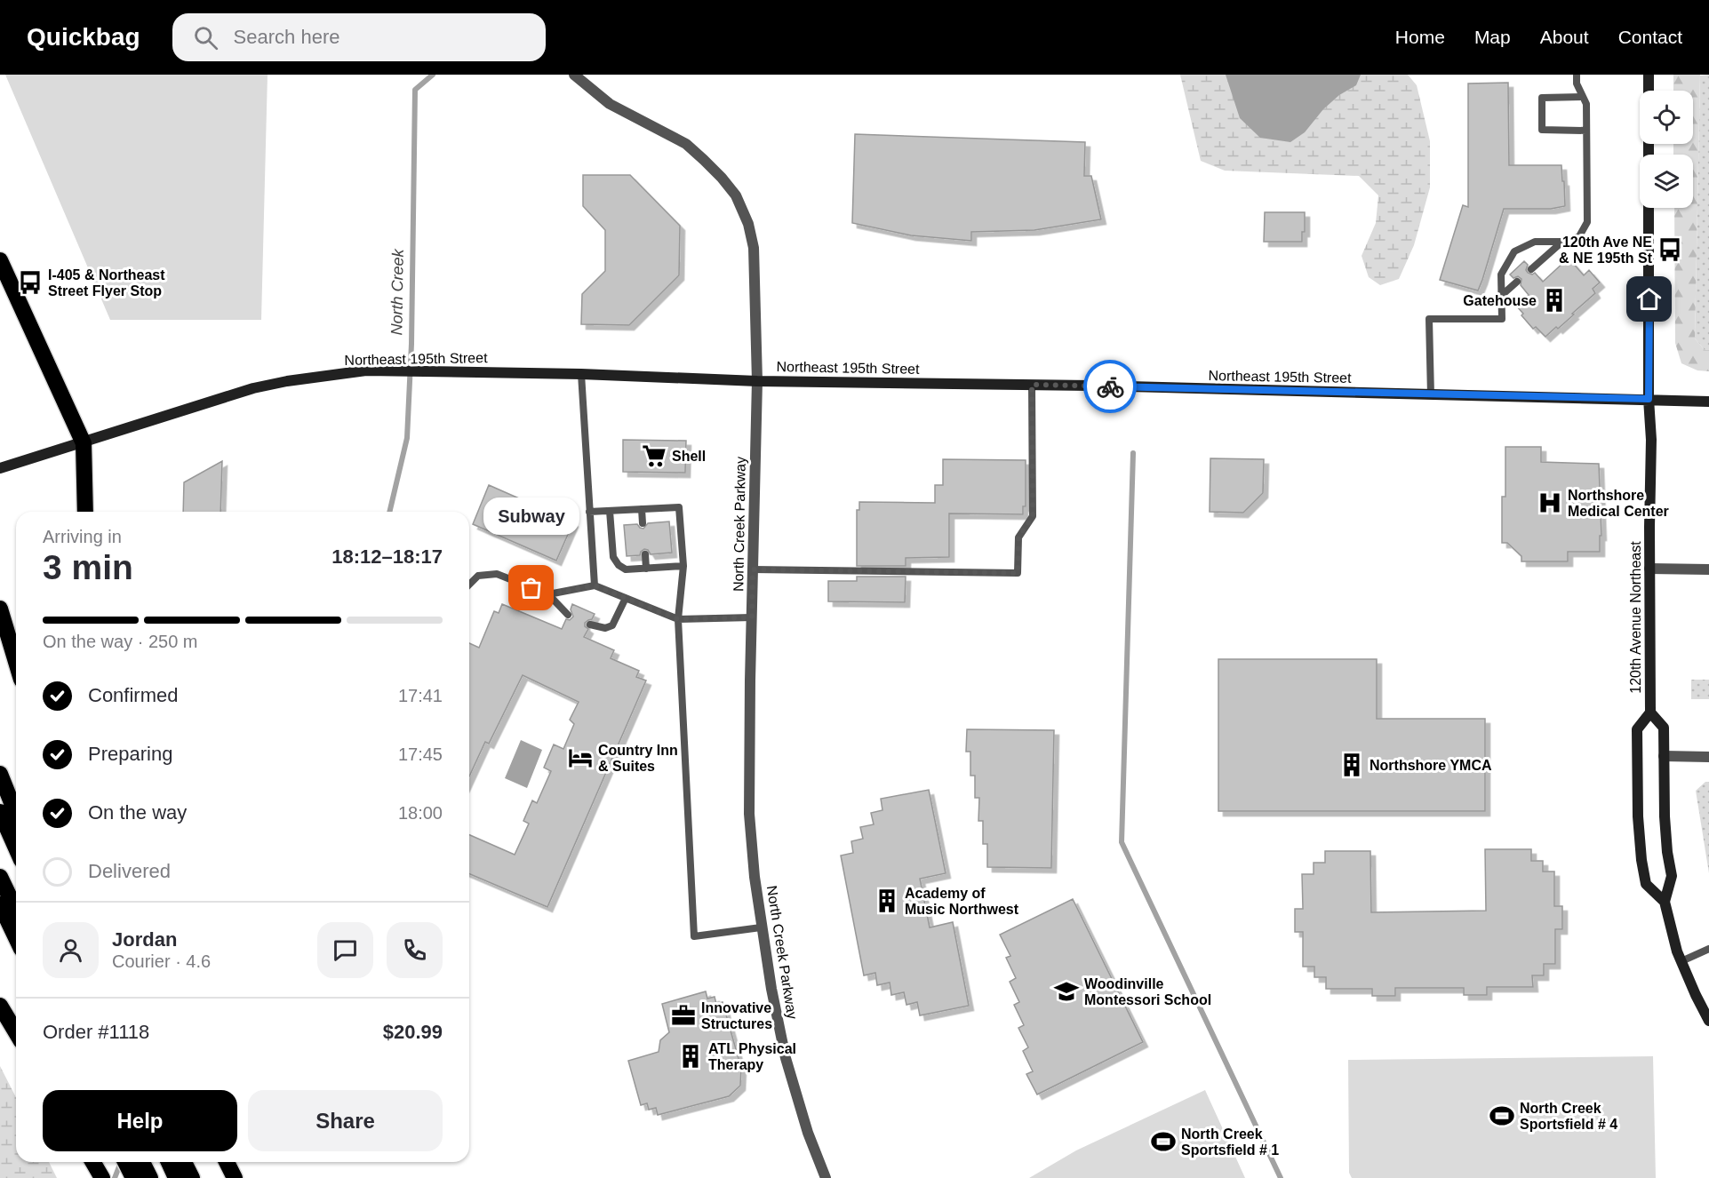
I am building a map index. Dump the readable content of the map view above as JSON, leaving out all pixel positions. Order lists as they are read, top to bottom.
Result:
{
  "streets": {
    "main road": ["Northeast 195th Street", "120th Avenue Northeast"],
    "street": ["North Creek Parkway"]
  },
  "crossings": [
    ["Northeast 195th Street", "North Creek Parkway"],
    ["Northeast 195th Street", "120th Avenue Northeast"]
  ],
  "water": ["North Creek"],
  "places": {
    "bus stop": ["120th Ave NE & NE 195th St", "I-405 & Northeast Street Flyer Stop"],
    "building": [
      "Gatehouse",
      "Northshore YMCA",
      "Academy of Music Northwest",
      "ATL Physical Therapy"
    ],
    "supermarket": ["Shell"],
    "hospital": ["Northshore Medical Center"],
    "other": ["Subway"],
    "hotel": ["Country Inn & Suites"],
    "school or university": ["Woodinville Montessori School"],
    "office": ["Innovative Structures"],
    "sports": ["North Creek Sportsfield # 4", "North Creek Sportsfield # 1"]
  },
  "page": {
    "header": "Quickbag",
    "search": "Search here",
    "nav": [
      "Home",
      "Map",
      "About",
      "Contact"
    ],
    "bubble": "Subway",
    "heading": ["3 min", "Arriving in", "18:12–18:17"],
    "panel": [
      "Jordan",
      "Courier · 4.6",
      "Order #1118",
      "$20.99"
    ],
    "bar": "On the way · 250 m",
    "list": [
      ["Confirmed", "17:41"],
      ["Preparing", "17:45"],
      ["On the way", "18:00"],
      "Delivered"
    ],
    "buttons": ["Help", "Share"]
  }
}
